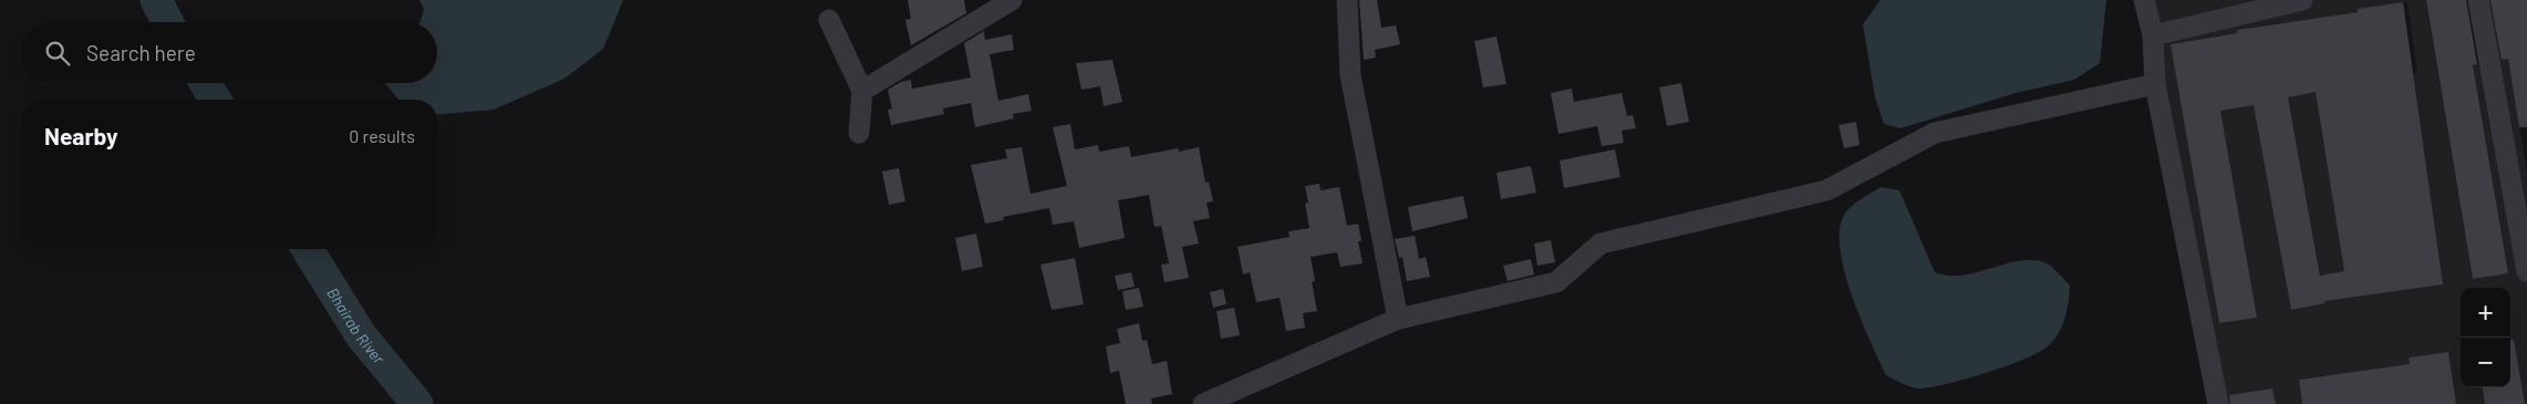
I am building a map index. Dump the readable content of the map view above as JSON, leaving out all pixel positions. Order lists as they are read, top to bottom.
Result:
{
  "water": ["Bhairab River"],
  "page": {
    "search": "Search here",
    "heading": ["Nearby", "0 results"],
    "map_buttons": ["+", "−"]
  }
}
